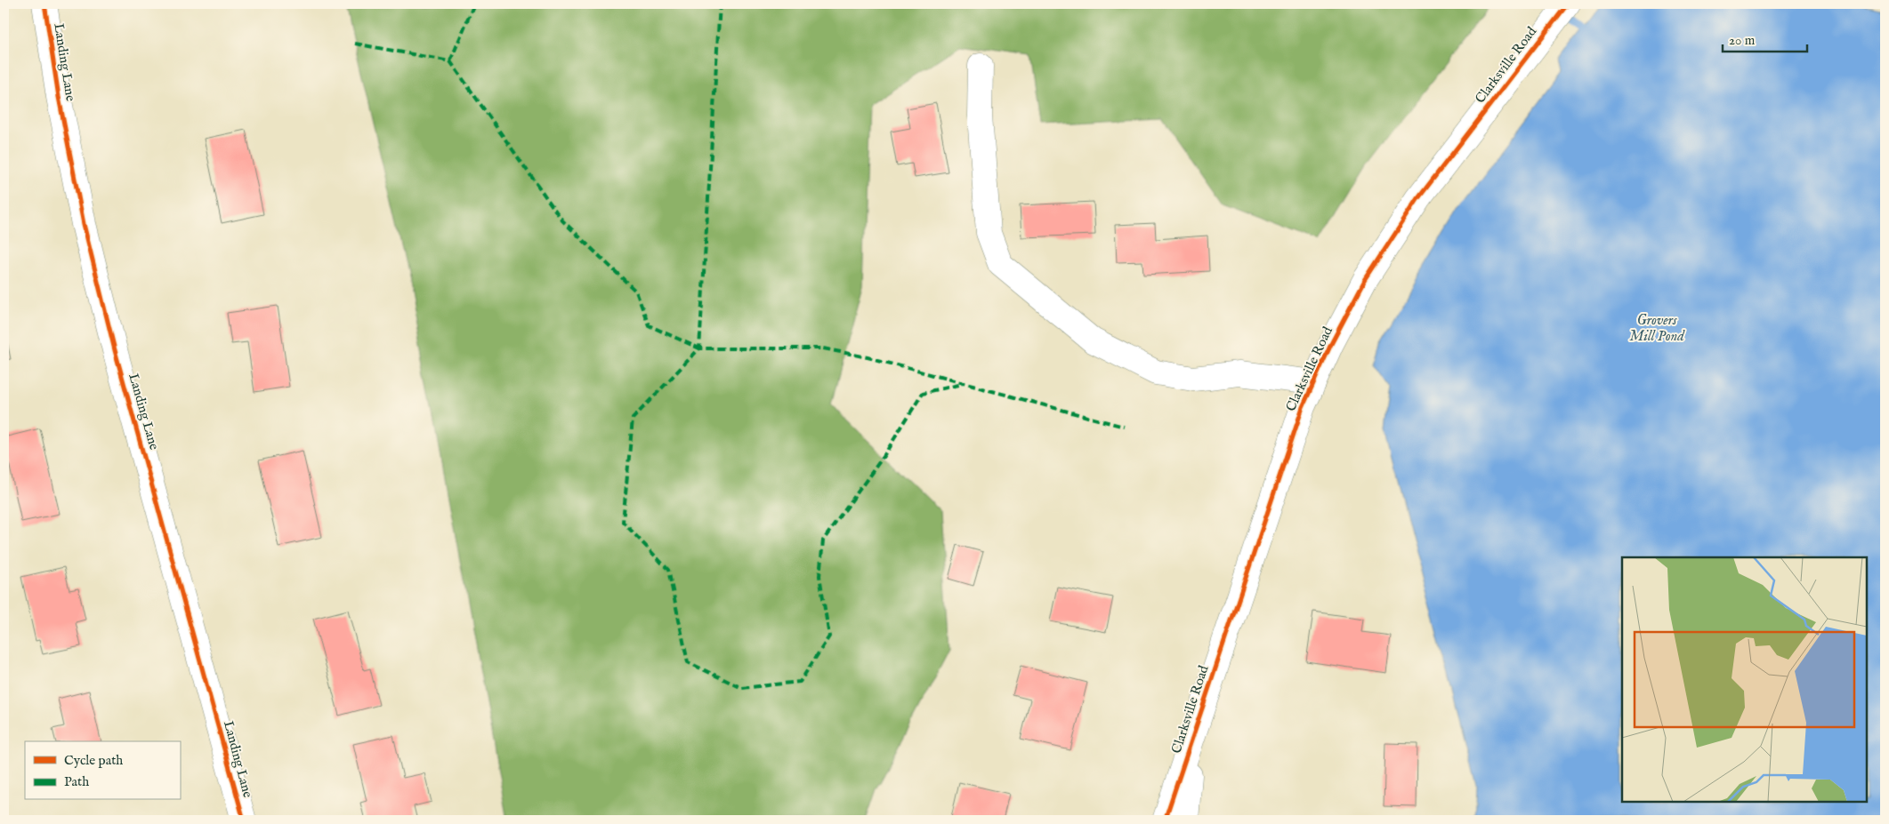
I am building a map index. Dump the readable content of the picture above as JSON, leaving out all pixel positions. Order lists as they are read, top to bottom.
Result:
{
  "streets": {
    "street": ["Landing Lane", "Clarksville Road"]
  },
  "water": ["Grovers Mill Pond"],
  "legend": ["Cycle path", "Path"],
  "scale_bar": "20 m"
}
